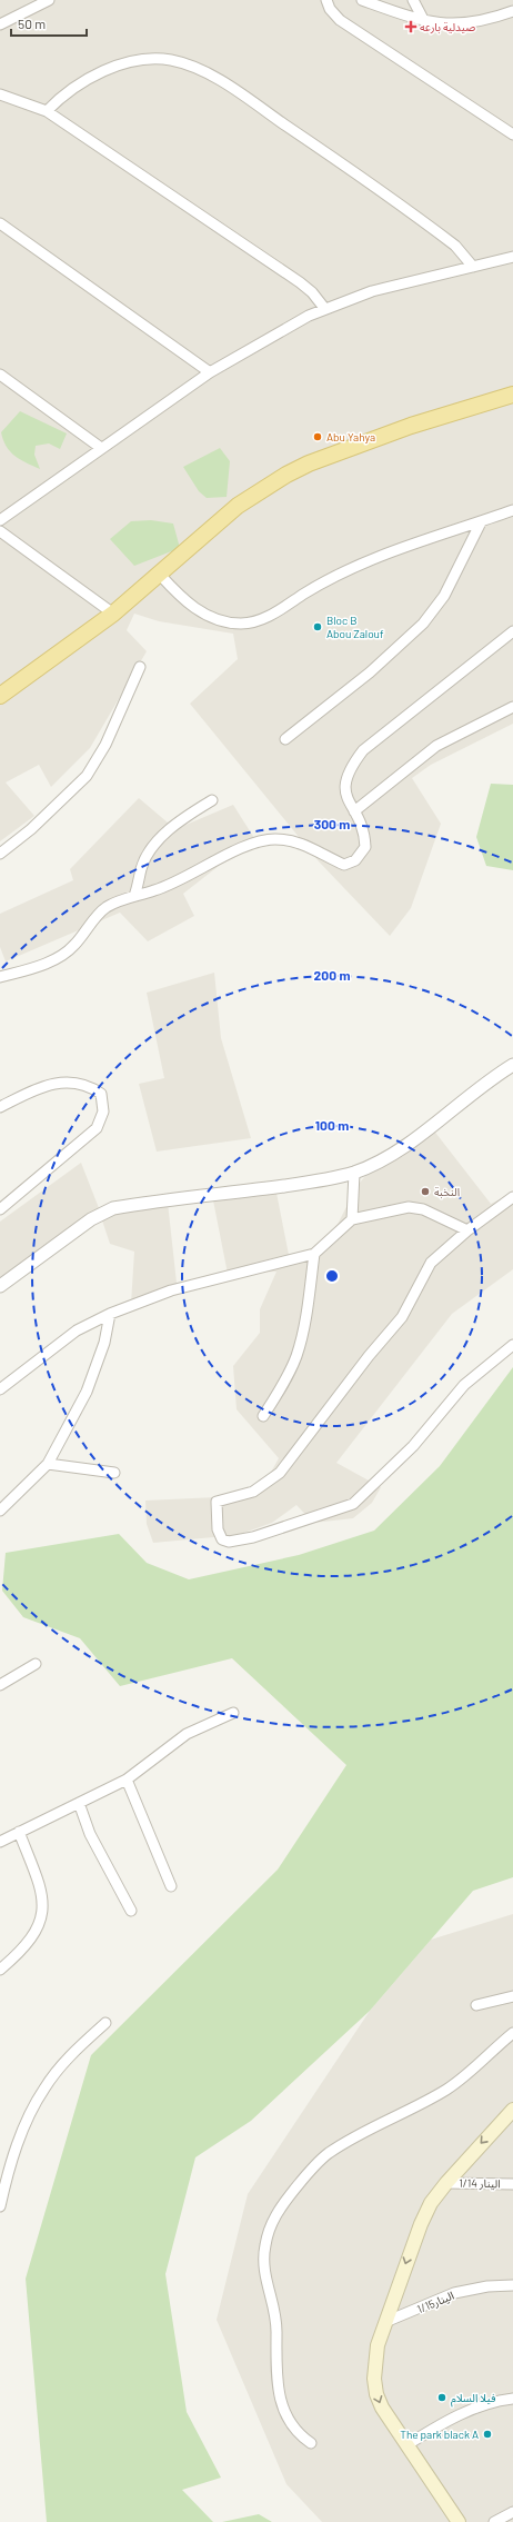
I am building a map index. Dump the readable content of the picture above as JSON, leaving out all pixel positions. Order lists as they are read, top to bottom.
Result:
{
  "streets": {
    "street": ["الينار 1/14", "الينار1/15"]
  },
  "places": {
    "health": ["صيدلية بارعه"],
    "other": [
      "Abu Yahya",
      "Bloc B Abou Zalouf",
      "النخبة",
      "فيلا السلام",
      "The park black A"
    ]
  },
  "scale_bar": "50 m",
  "rings": ["300 m", "200 m", "100 m"]
}
